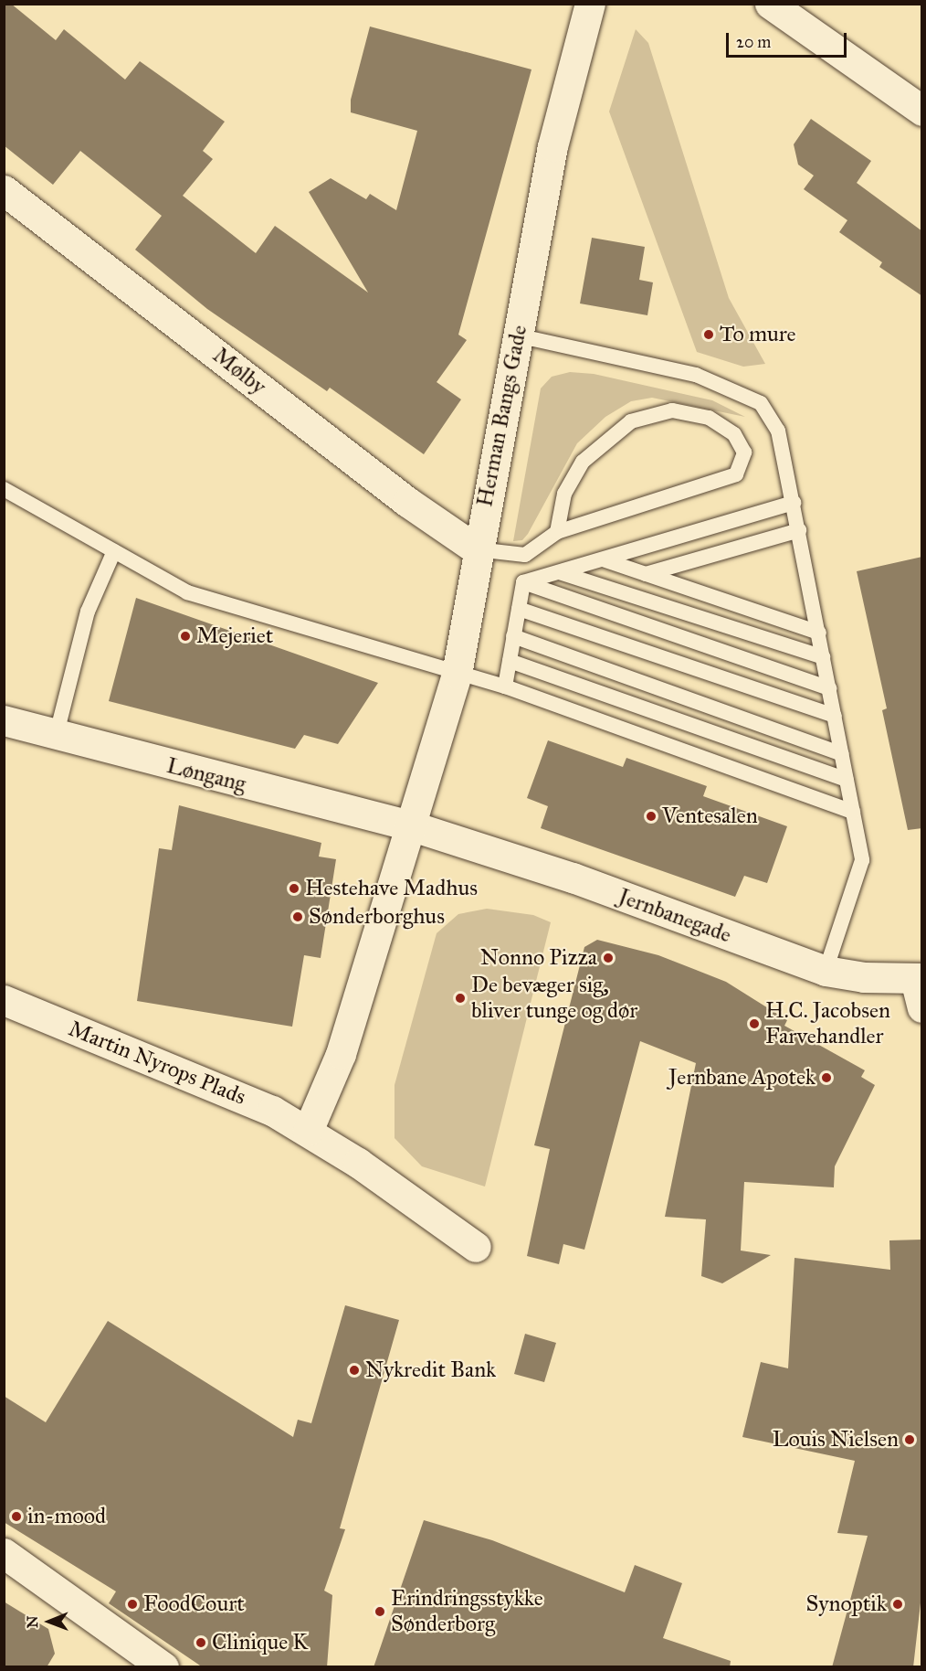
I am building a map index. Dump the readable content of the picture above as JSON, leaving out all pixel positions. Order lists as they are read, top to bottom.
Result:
{
  "streets": {
    "street": [
      "Mølby",
      "Herman Bangs Gade",
      "Løngang",
      "Jernbanegade",
      "Martin Nyrops Plads"
    ]
  },
  "crossings": [
    ["Mølby", "Herman Bangs Gade"],
    ["Herman Bangs Gade", "Løngang"],
    ["Herman Bangs Gade", "Jernbanegade"],
    ["Løngang", "Jernbanegade"]
  ],
  "places": [
    "To mure",
    "Mejeriet",
    "Ventesalen",
    "Hestehave Madhus",
    "Sønderborghus",
    "Nonno Pizza",
    "De bevæger sig, bliver tunge og dør",
    "H.C. Jacobsen Farvehandler",
    "Jernbane Apotek",
    "Nykredit Bank",
    "Louis Nielsen",
    "in-mood",
    "FoodCourt",
    "Synoptik",
    "Erindringsstykke Sønderborg",
    "Clinique K"
  ],
  "scale_bar": "20 m",
  "north": "left"
}
